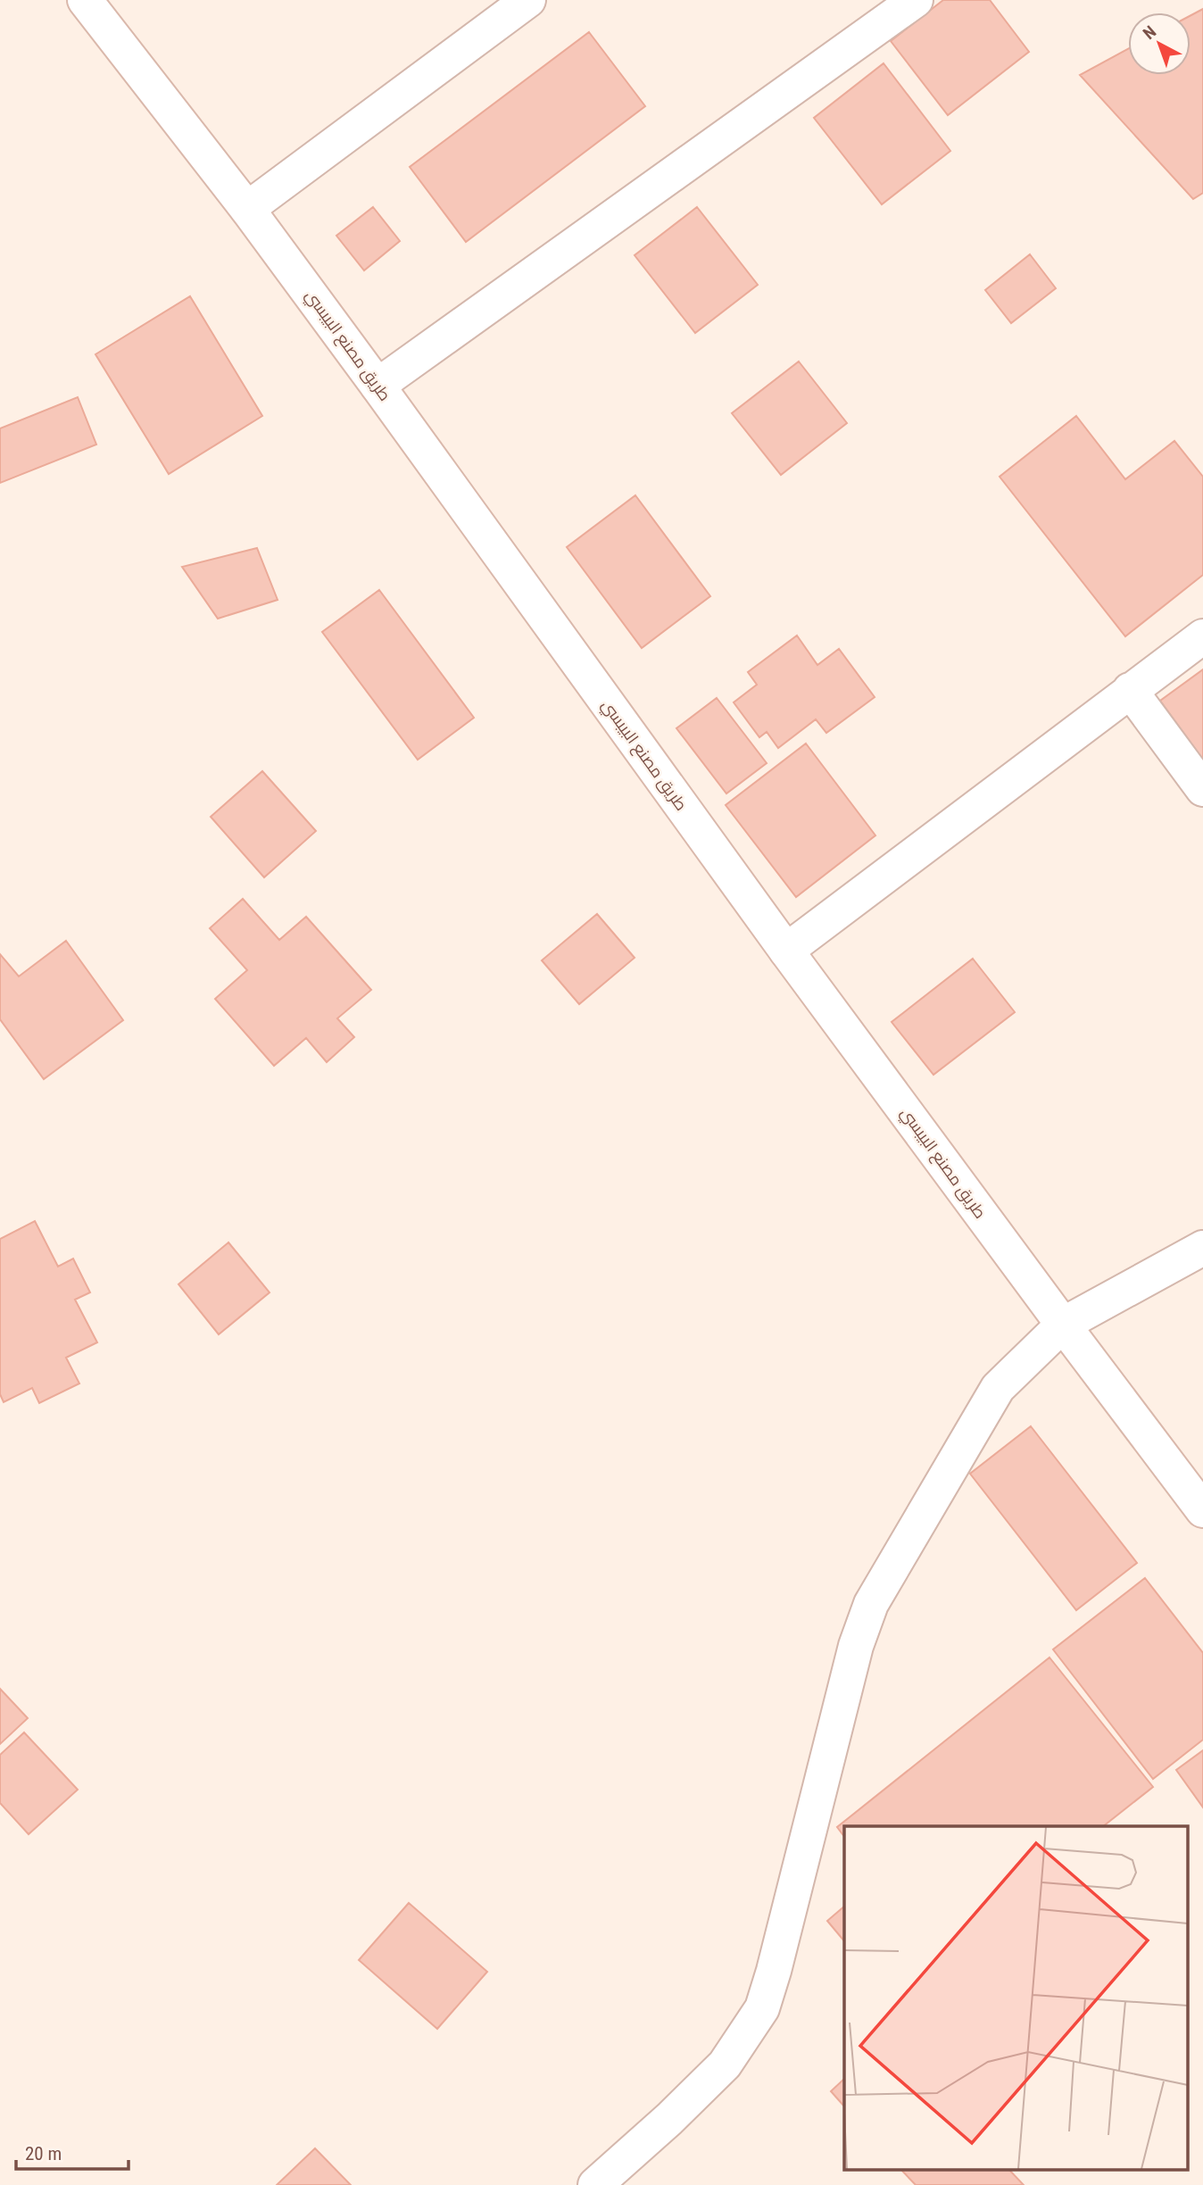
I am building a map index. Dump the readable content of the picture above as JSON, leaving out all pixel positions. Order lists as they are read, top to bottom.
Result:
{
  "streets": {
    "street": ["طريق مصنع البيبسي"]
  },
  "scale_bar": "20 m",
  "north": "top left"
}
